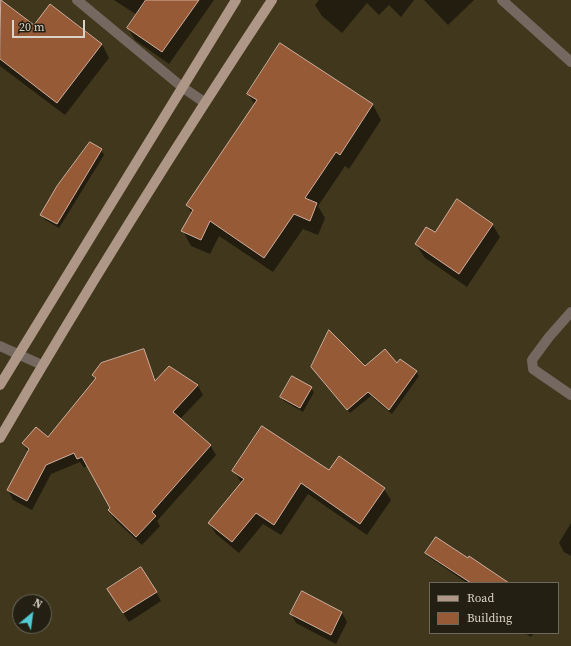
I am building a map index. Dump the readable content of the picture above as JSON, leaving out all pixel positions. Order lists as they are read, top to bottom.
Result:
{
  "legend": ["Road", "Building"],
  "scale_bar": "20 m",
  "north": "top right"
}
